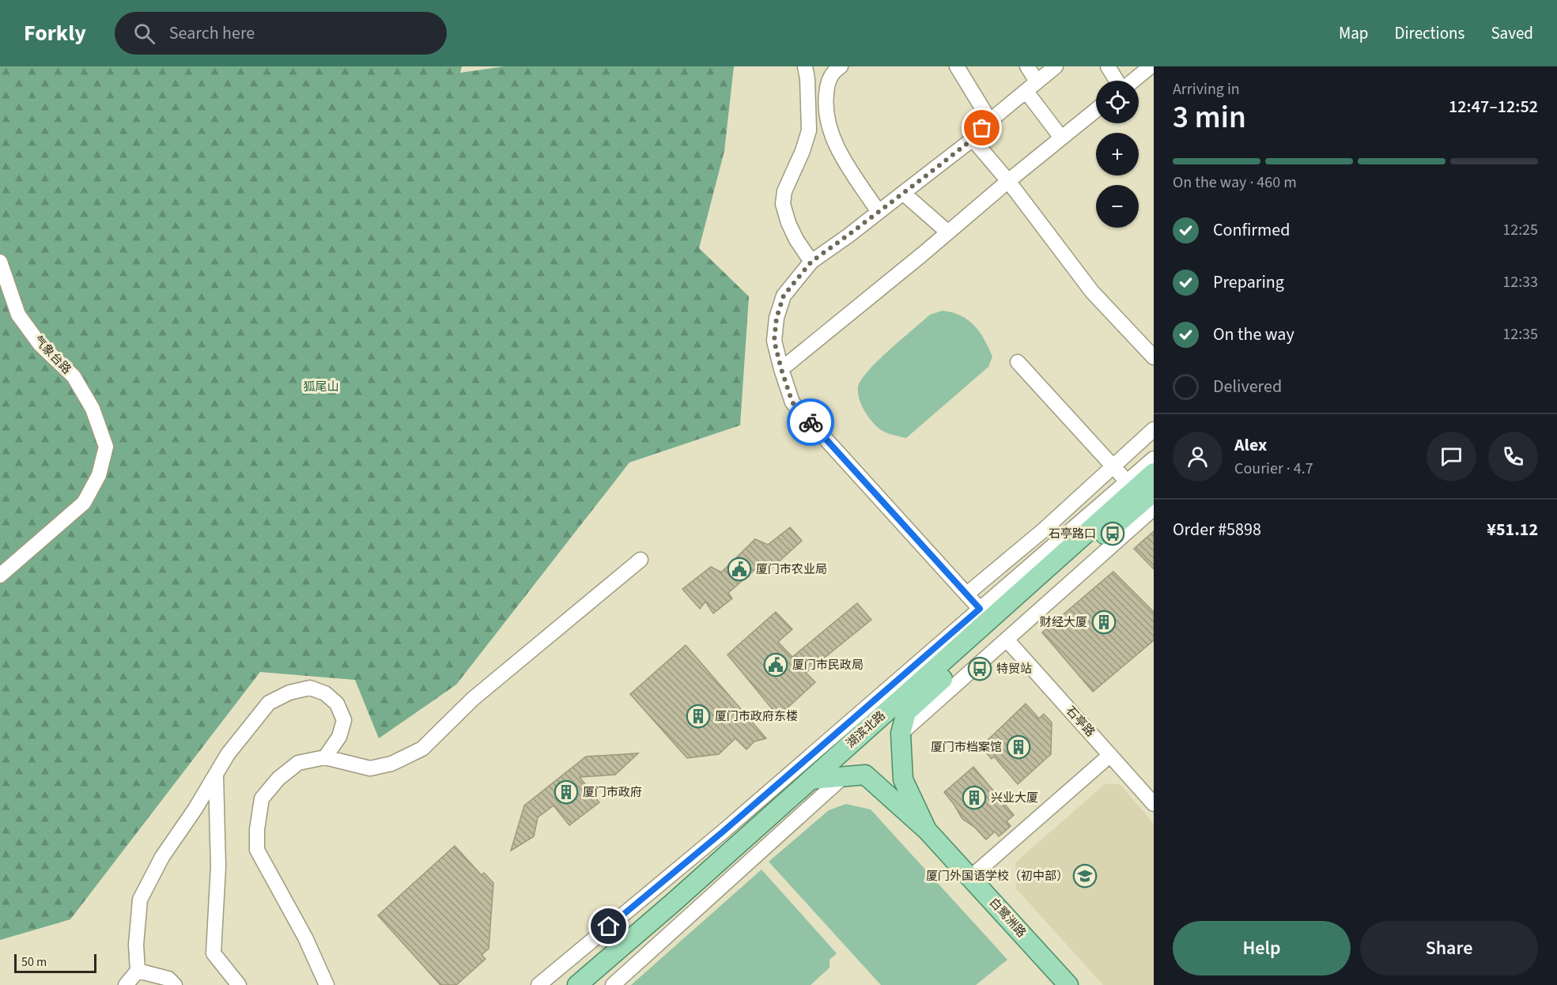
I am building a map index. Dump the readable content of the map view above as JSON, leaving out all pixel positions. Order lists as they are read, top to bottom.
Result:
{
  "streets": {
    "main road": ["湖滨北路", "白鹭洲路"],
    "street": ["气象台路", "石亭路"]
  },
  "crossings": [
    ["湖滨北路", "白鹭洲路"]
  ],
  "parks": ["狐尾山"],
  "places": {
    "bus stop": ["石亭路口", "特贸站"],
    "public building": ["厦门市农业局", "厦门市民政局"],
    "building": [
      "财经大厦",
      "厦门市政府东楼",
      "厦门市档案馆",
      "厦门市政府",
      "兴业大厦"
    ],
    "school or university": ["厦门外国语学校（初中部）"]
  },
  "scale_bar": "50 m",
  "page": {
    "header": "Forkly",
    "search": "Search here",
    "nav": ["Map", "Directions", "Saved"],
    "heading": ["3 min", "Arriving in", "12:47–12:52"],
    "panel": [
      "Alex",
      "Courier · 4.7",
      "Order #5898",
      "¥51.12"
    ],
    "map_buttons": ["+", "−"],
    "bar": "On the way · 460 m",
    "list": [
      ["Confirmed", "12:25"],
      ["Preparing", "12:33"],
      ["On the way", "12:35"],
      "Delivered"
    ],
    "buttons": ["Help", "Share"],
    "scale": "50 m"
  }
}
